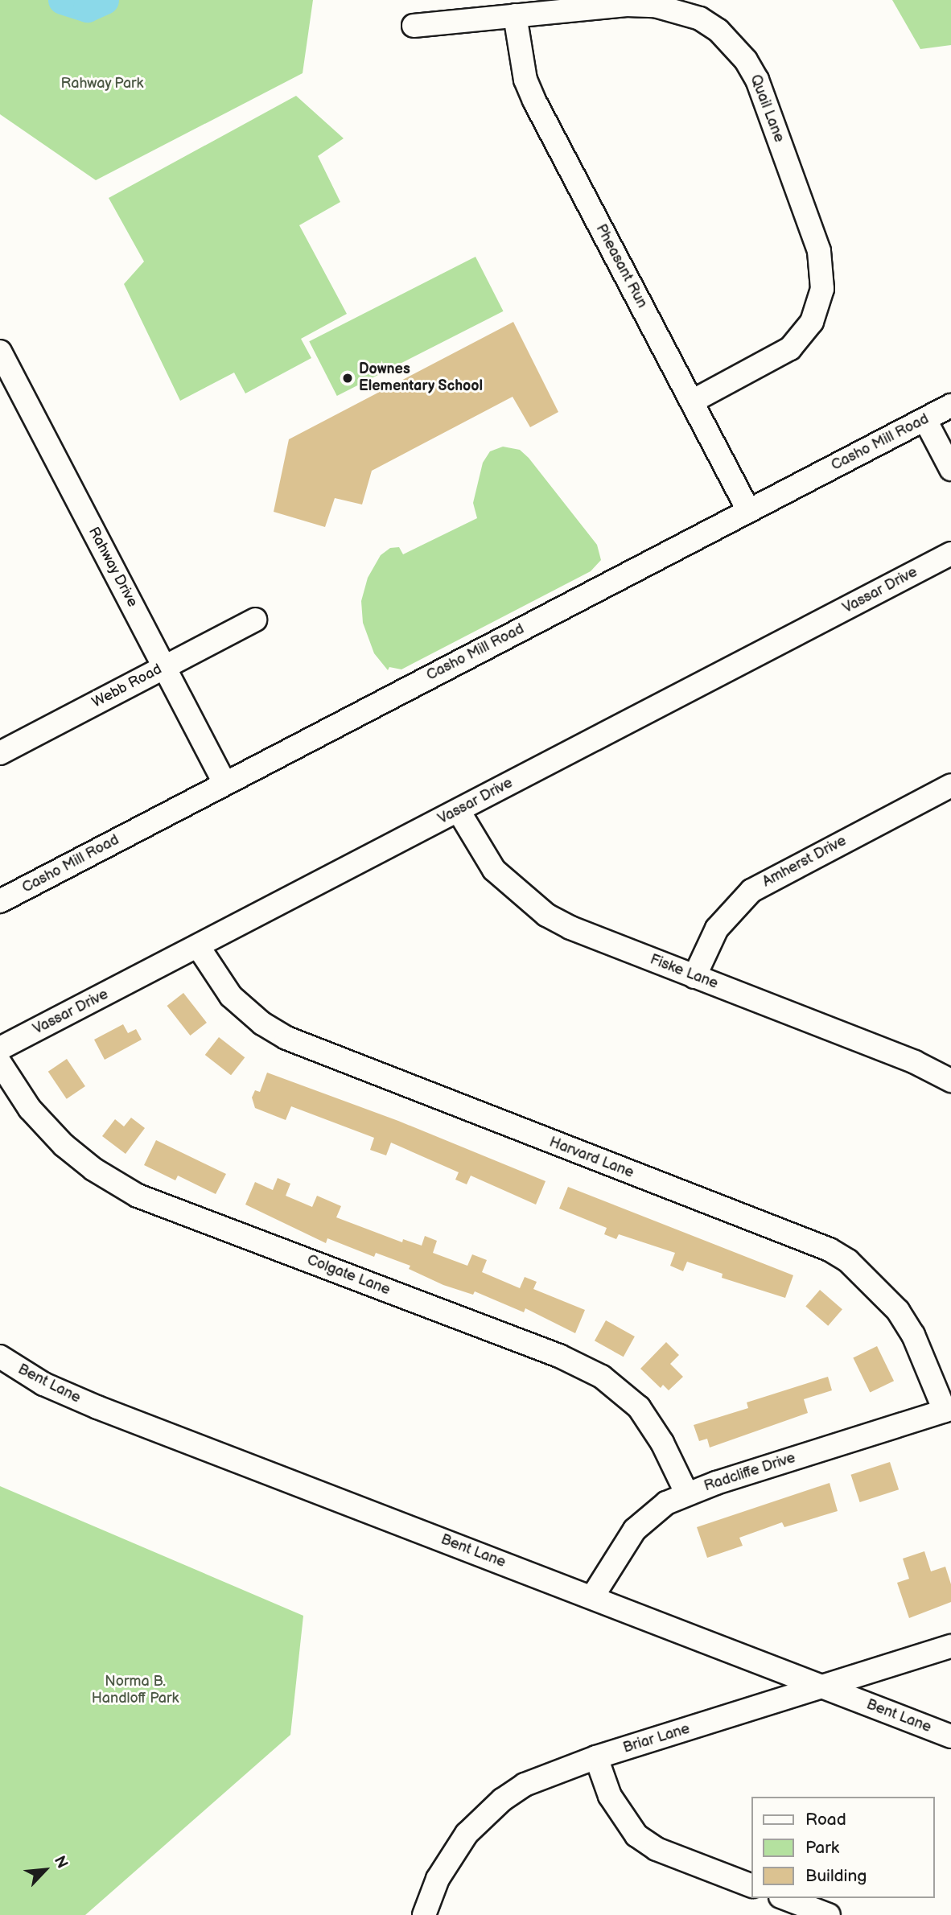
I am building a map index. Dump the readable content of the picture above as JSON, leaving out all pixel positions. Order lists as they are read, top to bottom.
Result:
{
  "streets": {
    "street": [
      "Quail Lane",
      "Pheasant Run",
      "Casho Mill Road",
      "Rahway Drive",
      "Vassar Drive",
      "Webb Road",
      "Amherst Drive",
      "Fiske Lane",
      "Harvard Lane",
      "Colgate Lane",
      "Bent Lane",
      "Radcliffe Drive",
      "Briar Lane"
    ]
  },
  "crossings": [
    ["Quail Lane", "Pheasant Run"],
    ["Pheasant Run", "Casho Mill Road"],
    ["Casho Mill Road", "Rahway Drive"],
    ["Rahway Drive", "Webb Road"],
    ["Vassar Drive", "Fiske Lane"],
    ["Vassar Drive", "Harvard Lane"],
    ["Amherst Drive", "Fiske Lane"],
    ["Harvard Lane", "Radcliffe Drive"],
    ["Colgate Lane", "Radcliffe Drive"],
    ["Bent Lane", "Radcliffe Drive"],
    ["Bent Lane", "Briar Lane"]
  ],
  "parks": ["Rahway Park", "Norma B. Handloff Park"],
  "places": ["Downes Elementary School"],
  "legend": ["Road", "Park", "Building"],
  "north": "top right"
}
